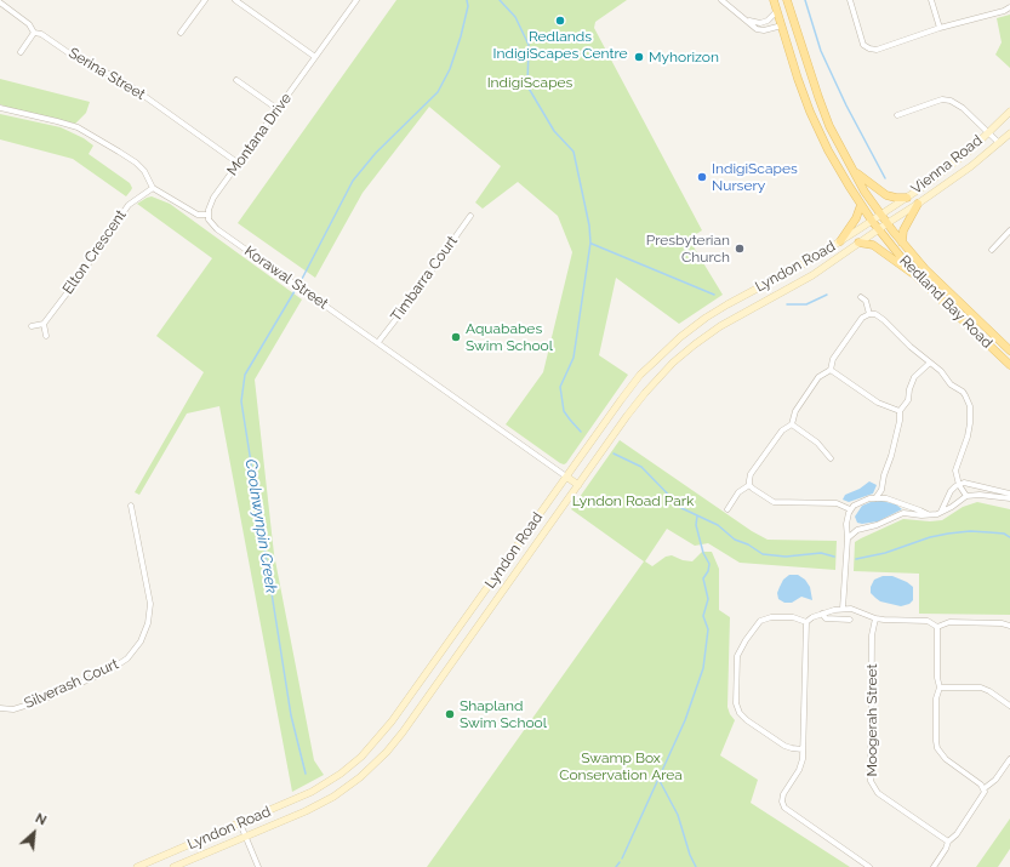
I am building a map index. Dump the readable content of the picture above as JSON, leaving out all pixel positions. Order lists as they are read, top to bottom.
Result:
{
  "streets": {
    "main road": ["Vienna Road", "Lyndon Road", "Redland Bay Road"],
    "street": [
      "Serina Street",
      "Montana Drive",
      "Elton Crescent",
      "Korawal Street",
      "Timbarra Court",
      "Silverash Court",
      "Moogerah Street"
    ]
  },
  "crossings": [
    ["Serina Street", "Montana Drive"],
    ["Montana Drive", "Korawal Street"],
    ["Vienna Road", "Lyndon Road"],
    ["Vienna Road", "Redland Bay Road"],
    ["Lyndon Road", "Korawal Street"],
    ["Lyndon Road", "Redland Bay Road"],
    ["Korawal Street", "Timbarra Court"]
  ],
  "water": ["Coolnwynpin Creek"],
  "parks": ["IndigiScapes", "Lyndon Road Park", "Swamp Box Conservation Area"],
  "places": [
    "Redlands IndigiScapes Centre",
    "Myhorizon",
    "IndigiScapes Nursery",
    "Presbyterian Church",
    "Aquababes Swim School",
    "Shapland Swim School"
  ],
  "north": "top right"
}
